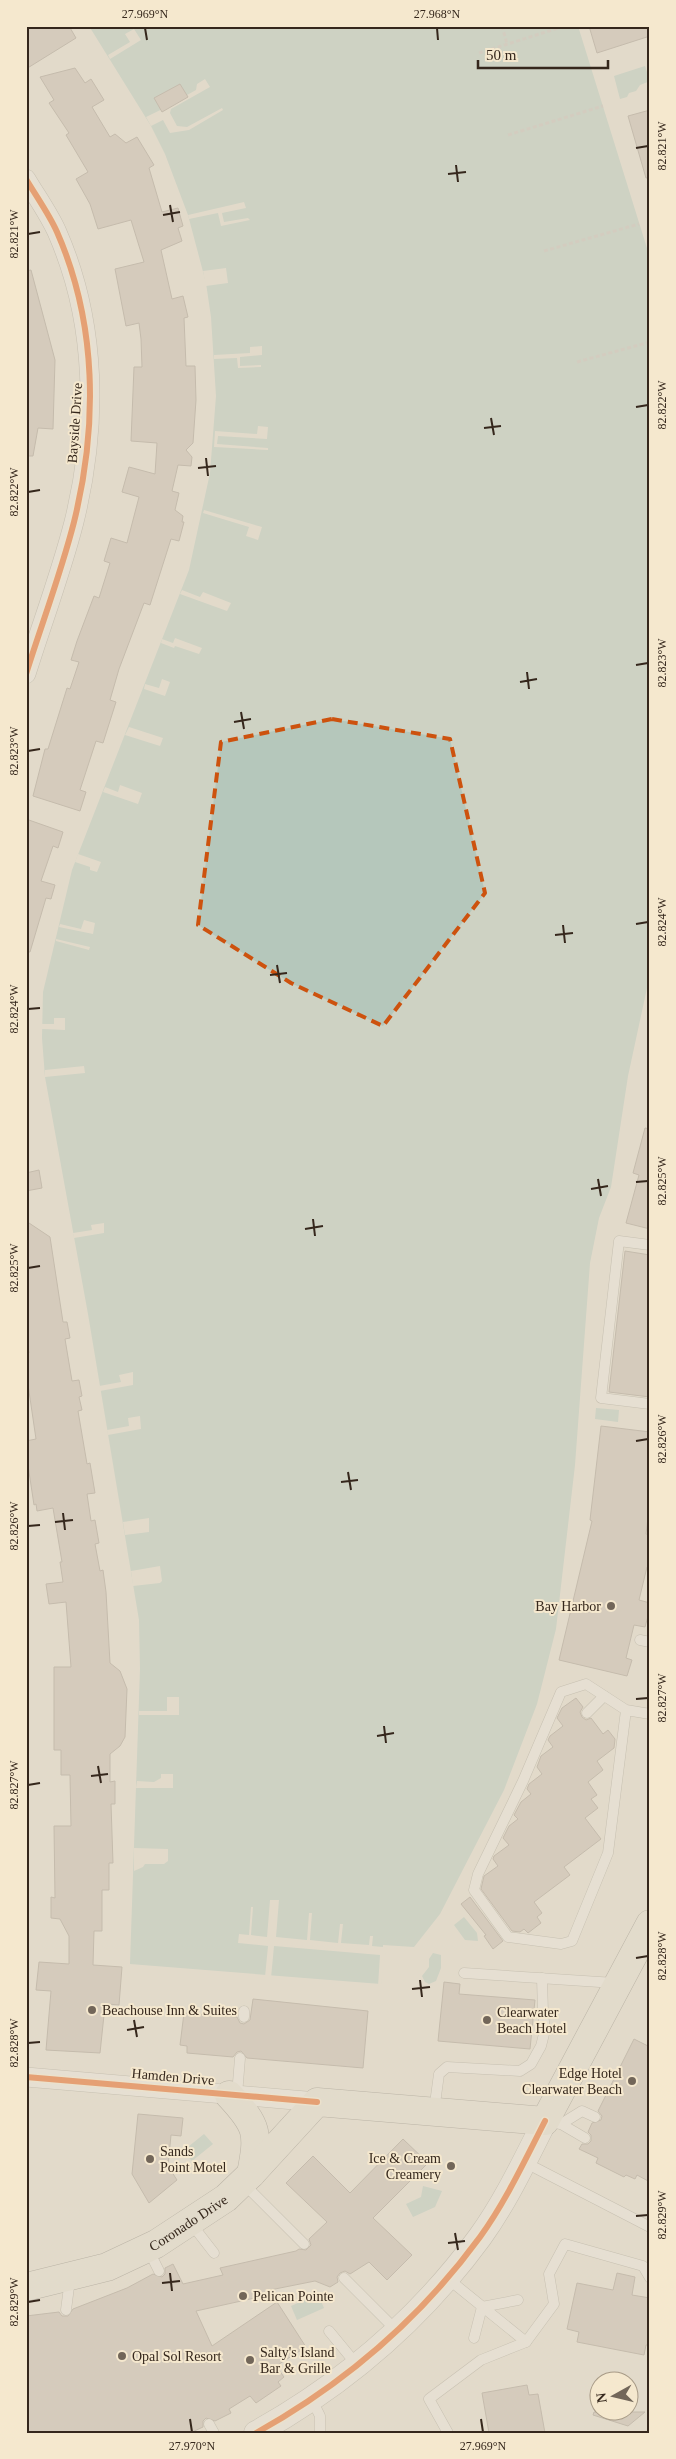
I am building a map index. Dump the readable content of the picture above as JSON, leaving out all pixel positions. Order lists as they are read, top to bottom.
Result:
{
  "streets": {
    "main road": ["Hamden Drive", "Coronado Drive"],
    "street": ["Bayside Drive"]
  },
  "crossings": [
    ["Hamden Drive", "Coronado Drive"]
  ],
  "places": [
    "Bay Harbor",
    "Beachouse Inn & Suites",
    "Clearwater Beach Hotel",
    "Edge Hotel Clearwater Beach",
    "Sands Point Motel",
    "Ice & Cream Creamery",
    "Pelican Pointe",
    "Opal Sol Resort",
    "Salty's Island Bar & Grille"
  ],
  "scale_bar": "50 m",
  "north": "left",
  "coordinates": [
    "27.969°N",
    "27.968°N",
    "82.821°W",
    "82.822°W",
    "82.823°W",
    "82.824°W",
    "82.825°W",
    "82.826°W",
    "82.827°W",
    "82.828°W",
    "82.829°W",
    "27.970°N"
  ]
}
